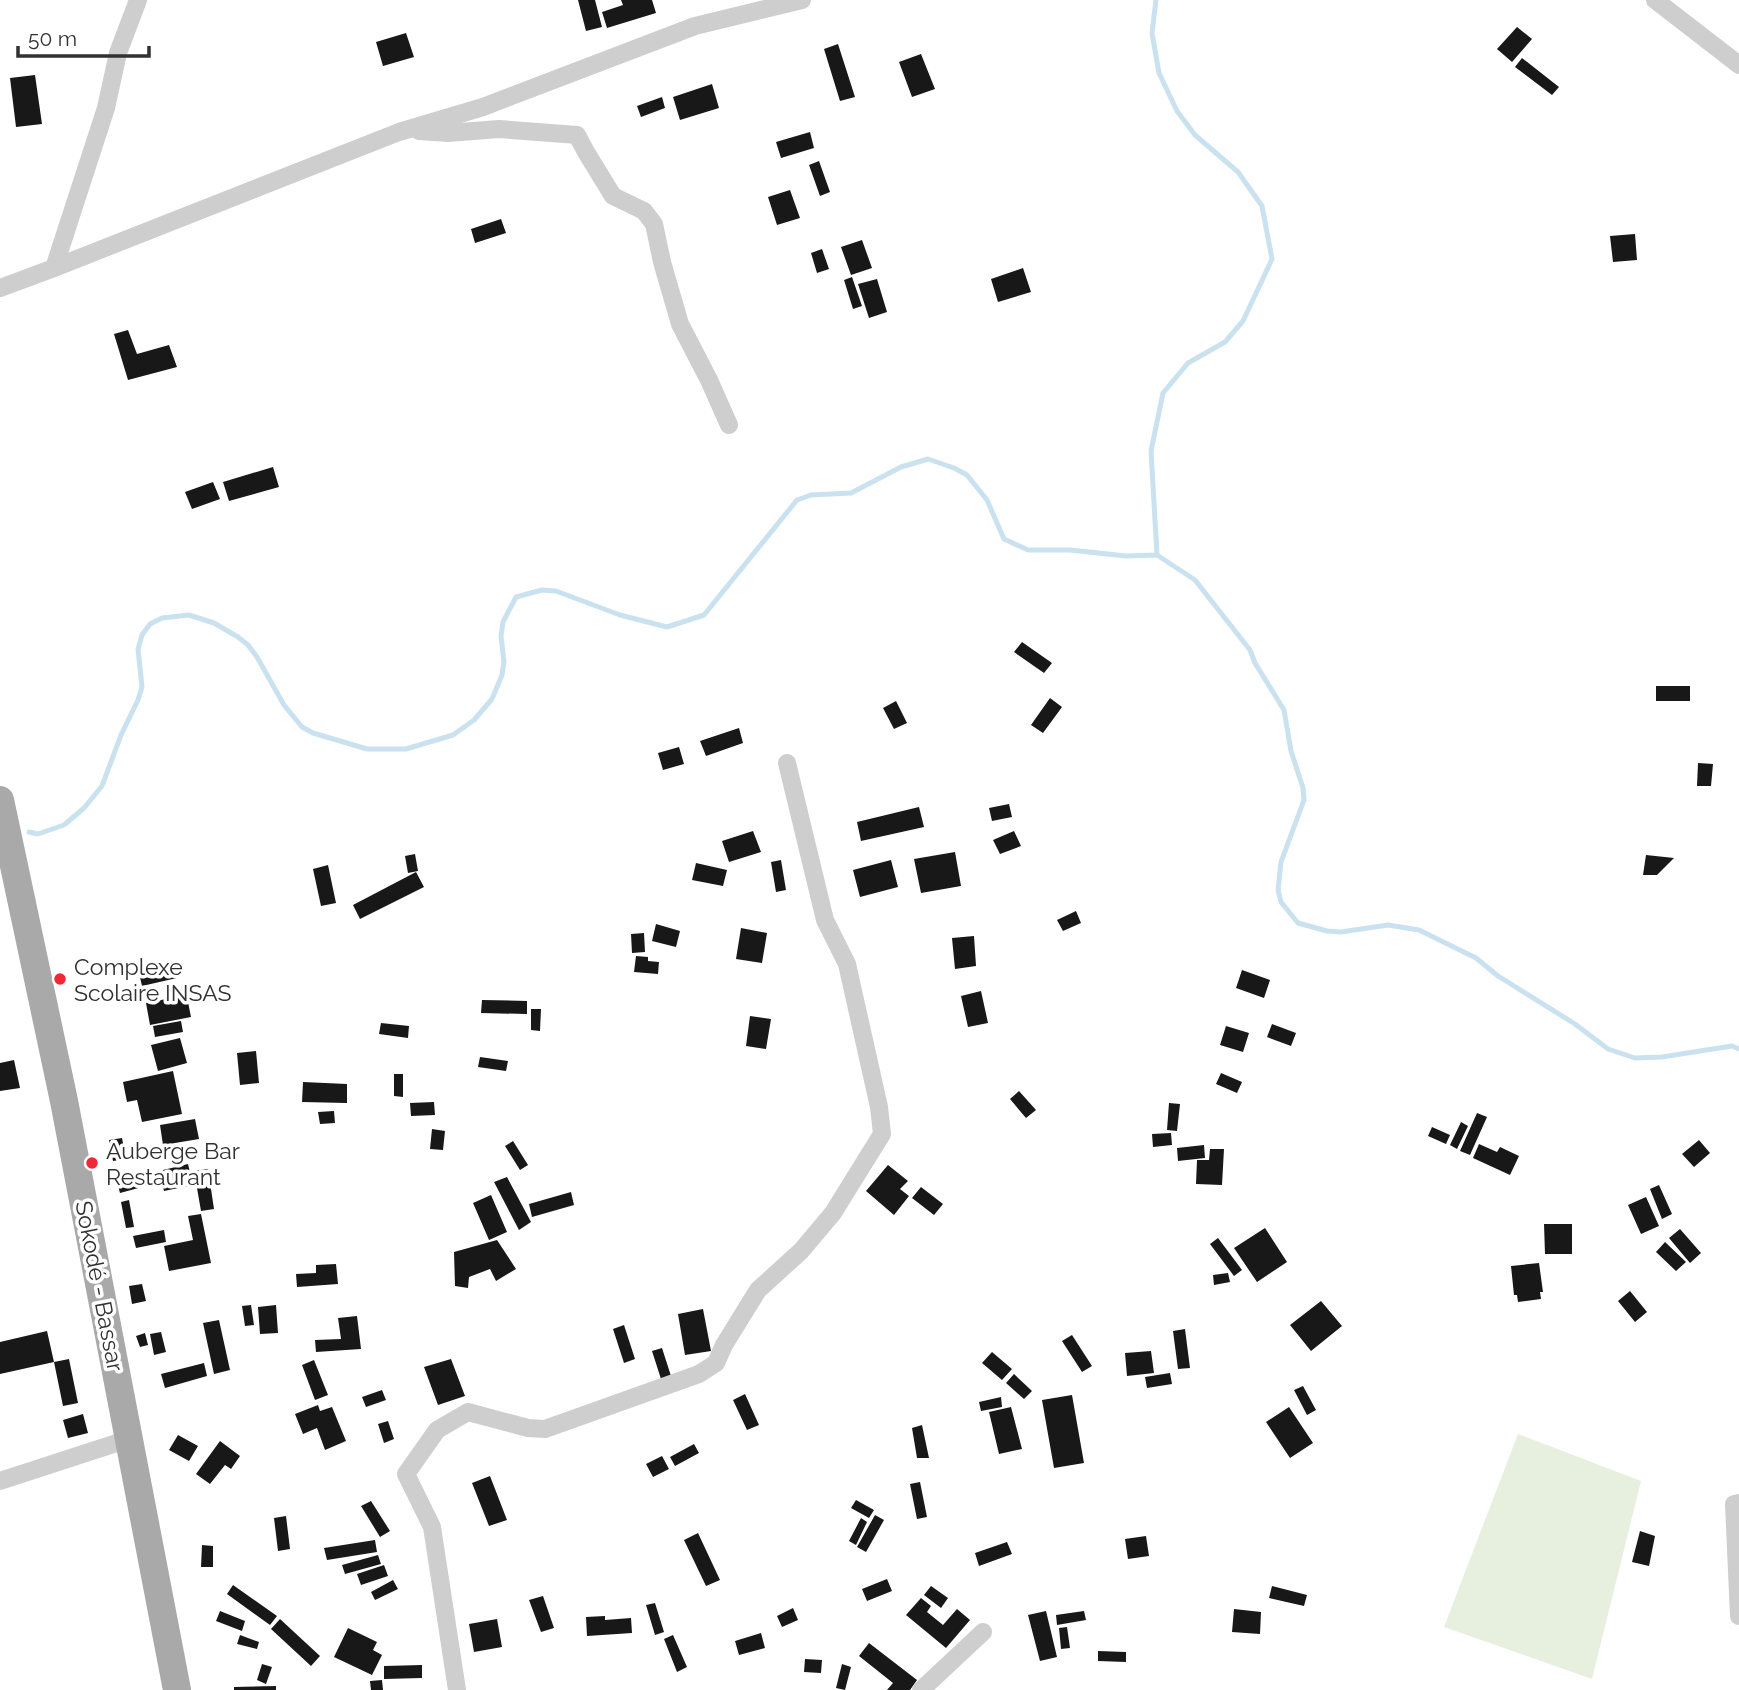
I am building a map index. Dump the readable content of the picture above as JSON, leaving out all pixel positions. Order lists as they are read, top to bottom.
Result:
{
  "streets": {
    "main road": ["Sokodé - Bassar"]
  },
  "places": ["Complexe Scolaire INSAS", "Auberge Bar Restaurant"],
  "scale_bar": "50 m"
}
